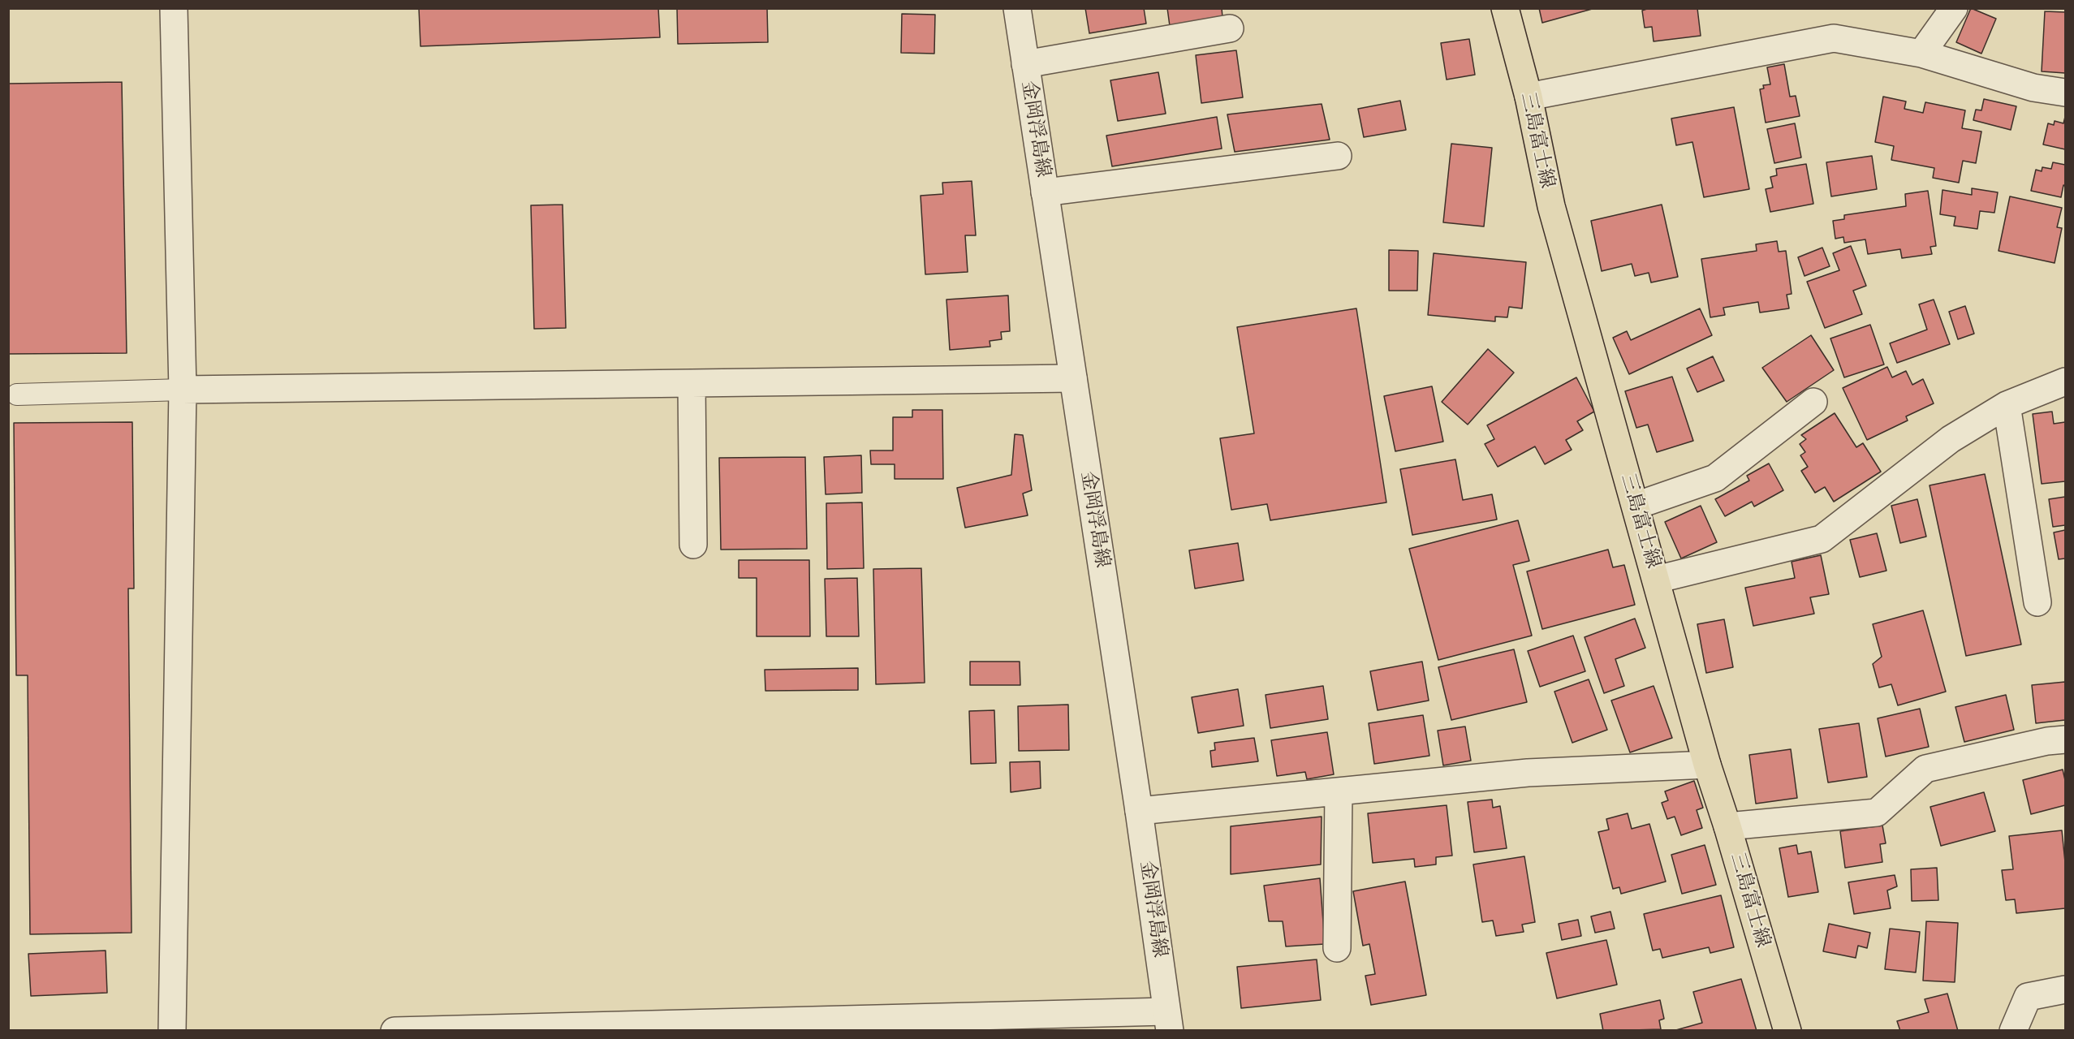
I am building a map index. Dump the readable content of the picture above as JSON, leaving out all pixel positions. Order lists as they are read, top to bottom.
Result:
{
  "streets": {
    "main road": ["三島富士線"],
    "street": ["金岡浮島線"]
  }
}
